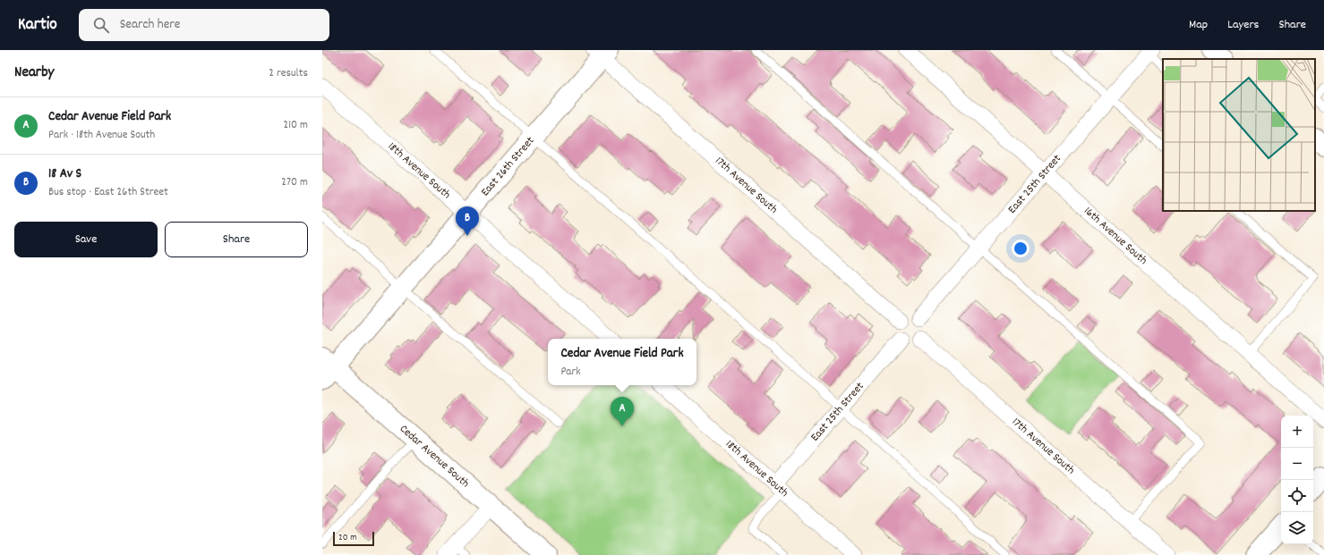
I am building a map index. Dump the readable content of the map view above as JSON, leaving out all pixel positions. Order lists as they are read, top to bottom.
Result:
{
  "streets": {
    "street": [
      "East 26th Street",
      "18th Avenue South",
      "East 25th Street",
      "17th Avenue South",
      "16th Avenue South",
      "Cedar Avenue South"
    ]
  },
  "crossings": [
    ["East 26th Street", "18th Avenue South"],
    ["East 26th Street", "17th Avenue South"],
    ["East 26th Street", "Cedar Avenue South"],
    ["18th Avenue South", "East 25th Street"],
    ["East 25th Street", "17th Avenue South"],
    ["East 25th Street", "16th Avenue South"]
  ],
  "scale_bar": "20 m",
  "page": {
    "header": "Kartio",
    "search": "Search here",
    "nav": ["Map", "Layers", "Share"],
    "heading": ["Nearby", "2 results"],
    "list": [
      {
        "mark": "A",
        "name": "Cedar Avenue Field Park",
        "note": "Park · 18th Avenue South",
        "value": "210 m"
      },
      {
        "mark": "B",
        "name": "18 Av S",
        "note": "Bus stop · East 26th Street",
        "value": "270 m"
      }
    ],
    "pins": ["B", "A"],
    "buttons": ["Save", "Share"],
    "popup": ["Cedar Avenue Field Park", "Park"],
    "map_buttons": ["+", "−"],
    "scale": "20 m"
  }
}
